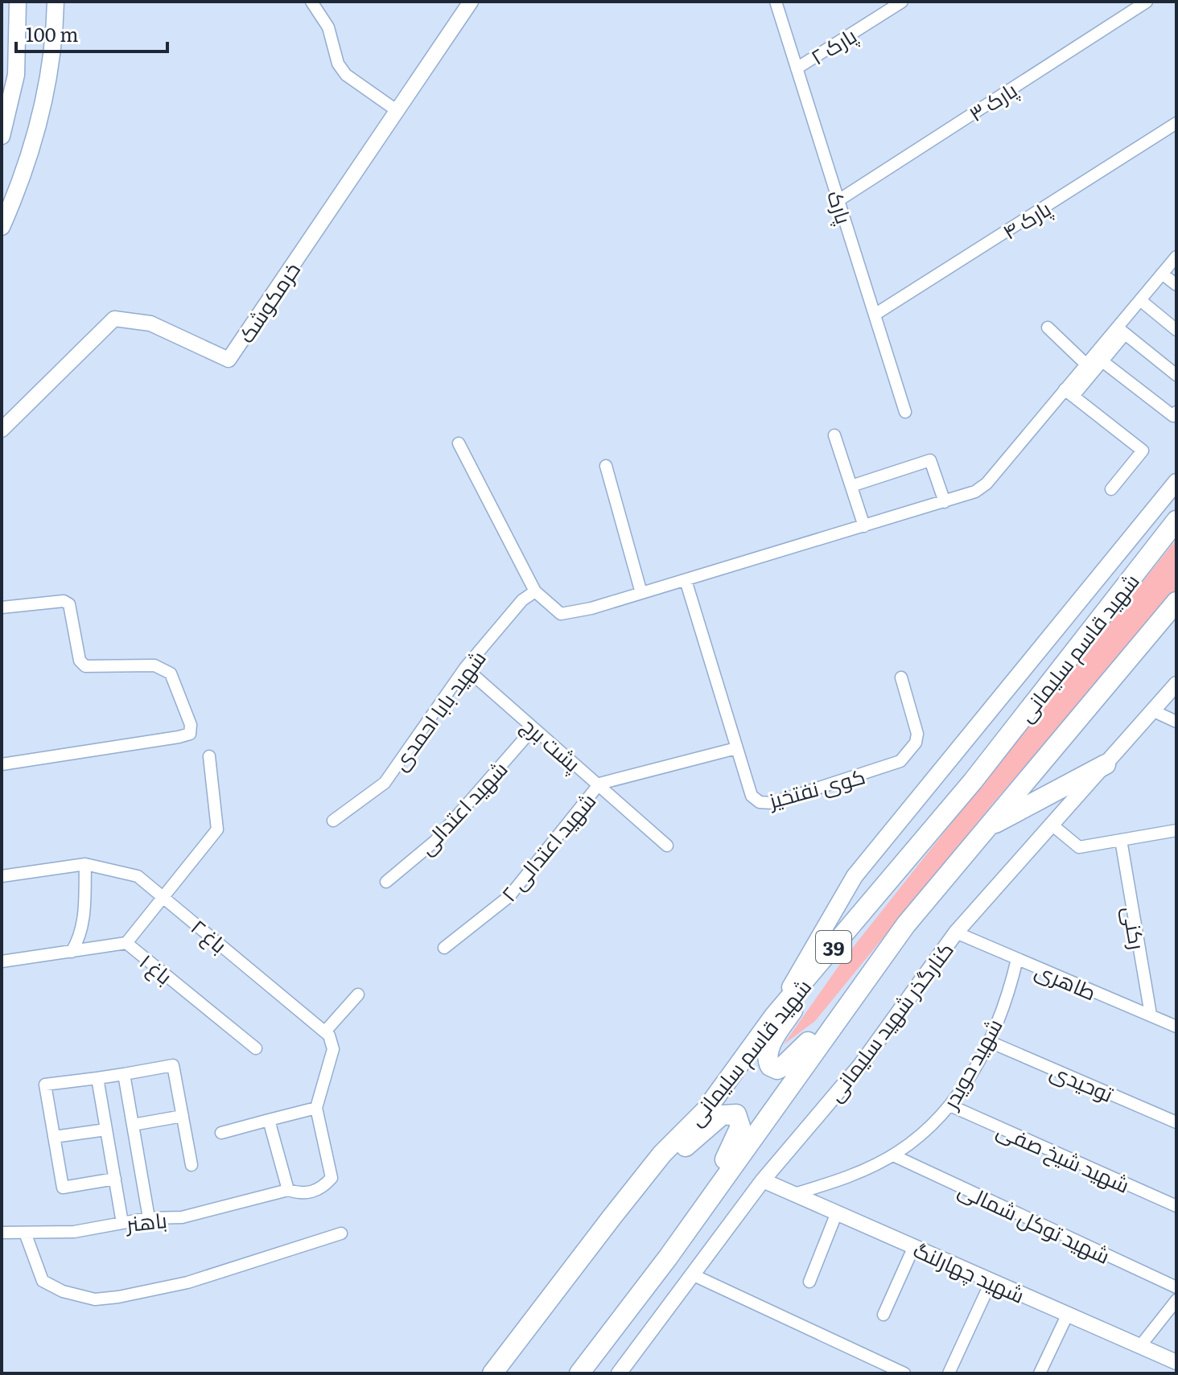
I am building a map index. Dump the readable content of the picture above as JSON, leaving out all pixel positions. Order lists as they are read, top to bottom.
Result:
{
  "streets": {
    "highway": ["شهید قاسم سلیمانی", "39"],
    "street": [
      "پارک ۲",
      "پارک ۳",
      "پارک",
      "پارک ۴",
      "خرمکوشک",
      "شهید بابا احمدی",
      "پشت برج",
      "کوی نفتخیز",
      "شهید اعتدالی",
      "شهید اعتدالی ۲",
      "رکنی",
      "باغ ۲",
      "باغ ۱",
      "طاهری",
      "کنارگذر شهید سلیمانی",
      "شهید حویدر",
      "توحیدی",
      "شهید شیخ صفی",
      "باهنر",
      "شهید توکل شمالی",
      "شهید چهارلنگ"
    ]
  },
  "crossings": [
    ["پارک ۲", "پارک"],
    ["پارک ۳", "پارک"],
    ["پارک", "پارک ۴"],
    ["شهید بابا احمدی", "پشت برج"],
    ["پشت برج", "شهید اعتدالی"],
    ["پشت برج", "شهید اعتدالی ۲"],
    ["کوی نفتخیز", "شهید اعتدالی ۲"],
    ["رکنی", "طاهری"],
    ["طاهری", "کنارگذر شهید سلیمانی"],
    ["طاهری", "شهید حویدر"],
    ["کنارگذر شهید سلیمانی", "شهید چهارلنگ"],
    ["شهید حویدر", "توحیدی"],
    ["شهید حویدر", "شهید شیخ صفی"],
    ["شهید حویدر", "شهید توکل شمالی"],
    ["شهید حویدر", "شهید چهارلنگ"]
  ],
  "scale_bar": "100 m"
}
